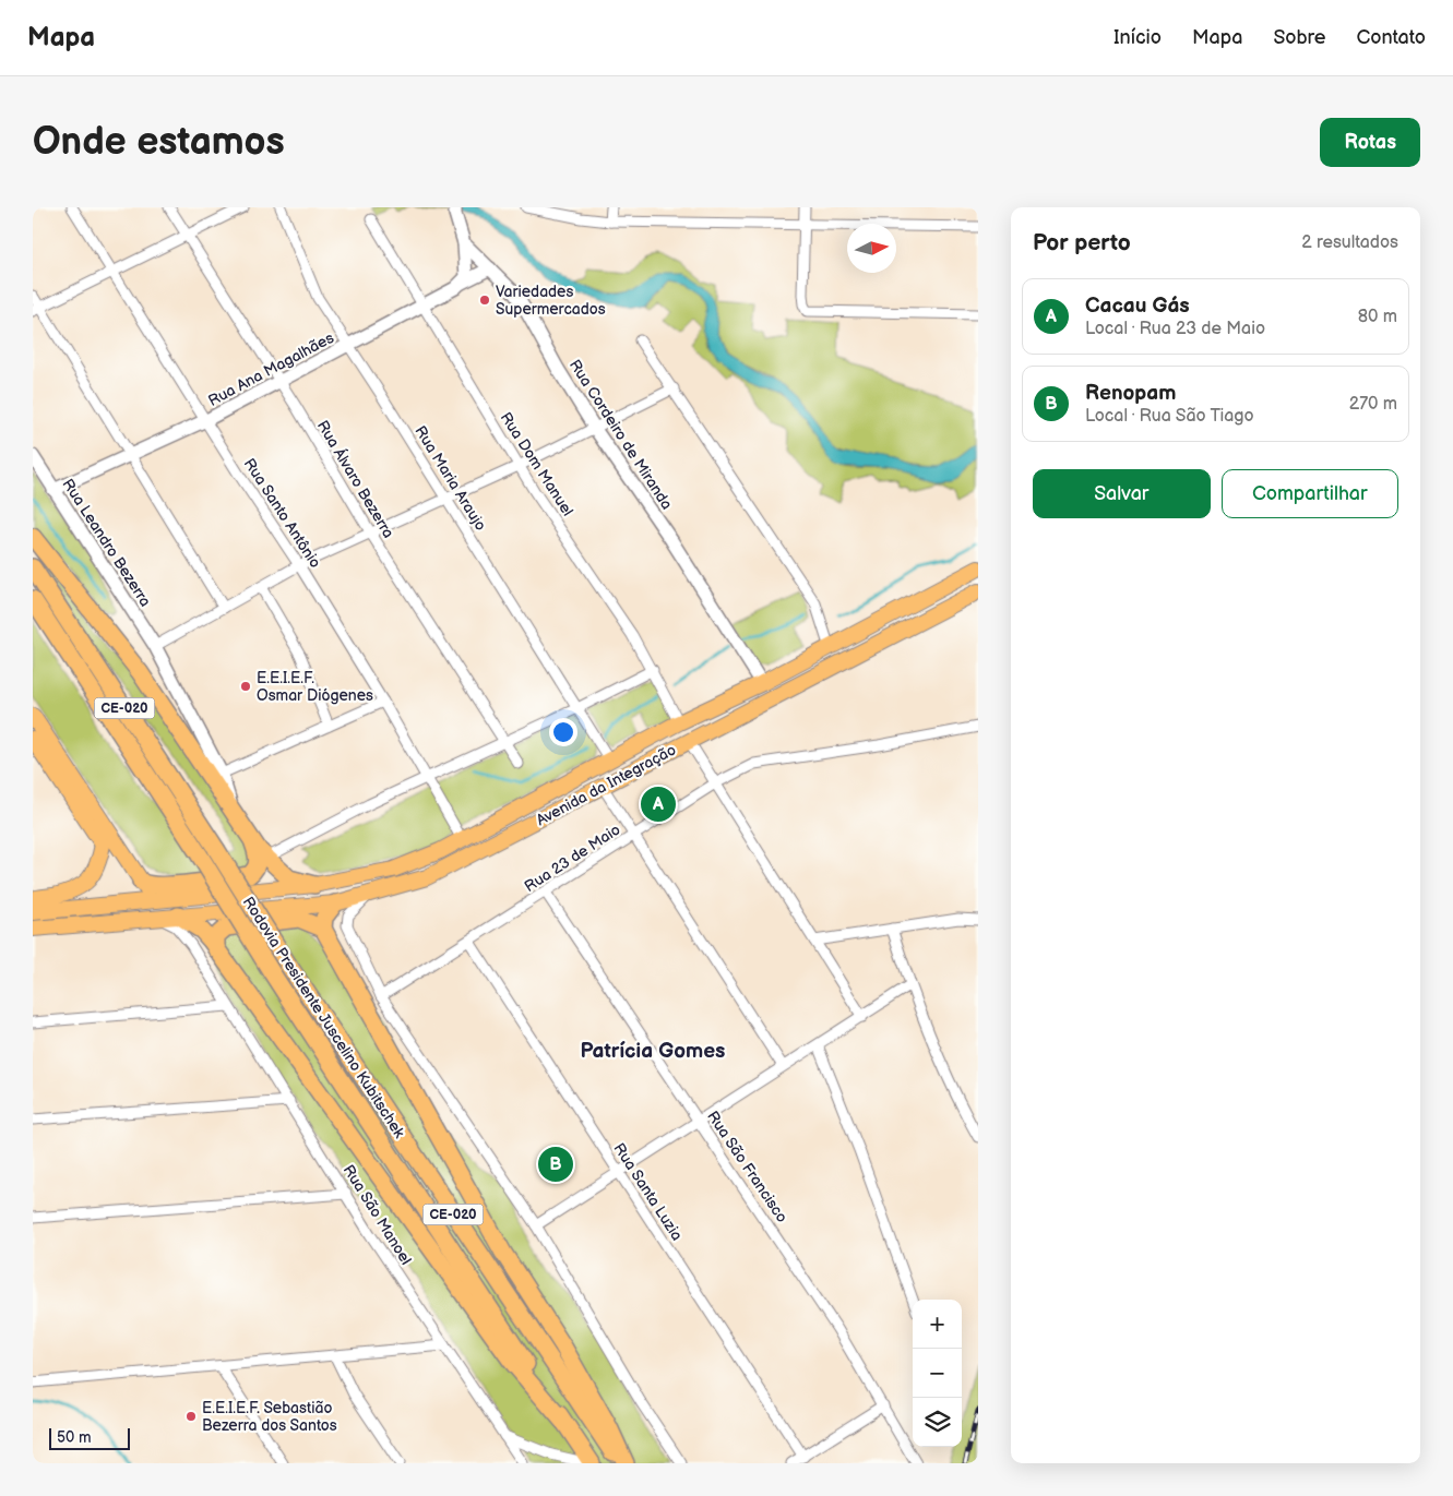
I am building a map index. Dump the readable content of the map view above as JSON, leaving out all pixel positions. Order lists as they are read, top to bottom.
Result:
{
  "streets": {
    "highway": ["CE-020", "Rodovia Presidente Juscelino Kubitschek"],
    "main road": ["Avenida da Integração"],
    "street": [
      "Rua Ana Magalhães",
      "Rua Cordeiro de Miranda",
      "Rua Dom Manuel",
      "Rua Maria Araujo",
      "Rua Álvaro Bezerra",
      "Rua Santo Antônio",
      "Rua Leandro Bezerra",
      "Rua 23 de Maio",
      "Rua São Francisco",
      "Rua Santa Luzia",
      "Rua São Manoel"
    ]
  },
  "crossings": [
    ["Rua Ana Magalhães", "Rua Cordeiro de Miranda"],
    ["Rua Ana Magalhães", "Rua Dom Manuel"],
    ["Rua Ana Magalhães", "Rua Maria Araujo"],
    ["Rua Ana Magalhães", "Rua Álvaro Bezerra"],
    ["Rua Ana Magalhães", "Rua Santo Antônio"],
    ["Rua Ana Magalhães", "Rua Leandro Bezerra"],
    ["Rua Cordeiro de Miranda", "Avenida da Integração"],
    ["Rua Dom Manuel", "Avenida da Integração"],
    ["Rua Maria Araujo", "Avenida da Integração"],
    ["Rua Santo Antônio", "Avenida da Integração"],
    ["Avenida da Integração", "Rua São Manoel"],
    ["Rua 23 de Maio", "Rua São Francisco"],
    ["Rua 23 de Maio", "Rua Santa Luzia"]
  ],
  "districts": ["Patrícia Gomes"],
  "places": ["Variedades Supermercados", "E.E.I.E.F. Osmar Diógenes", "E.E.I.E.F. Sebastião Bezerra dos Santos"],
  "scale_bar": "50 m",
  "north": "right",
  "page": {
    "header": "Mapa",
    "nav": [
      "Início",
      "Mapa",
      "Sobre",
      "Contato"
    ],
    "buttons": [
      "Rotas",
      ["Salvar", "Compartilhar"]
    ],
    "title": "Onde estamos",
    "heading": ["Por perto", "2 resultados"],
    "list": [
      {
        "mark": "A",
        "name": "Cacau Gás",
        "note": "Local · Rua 23 de Maio",
        "value": "80 m"
      },
      {
        "mark": "B",
        "name": "Renopam",
        "note": "Local · Rua São Tiago",
        "value": "270 m"
      }
    ],
    "pins": ["A", "B"],
    "map_buttons": ["+", "−"],
    "scale": "50 m"
  }
}
